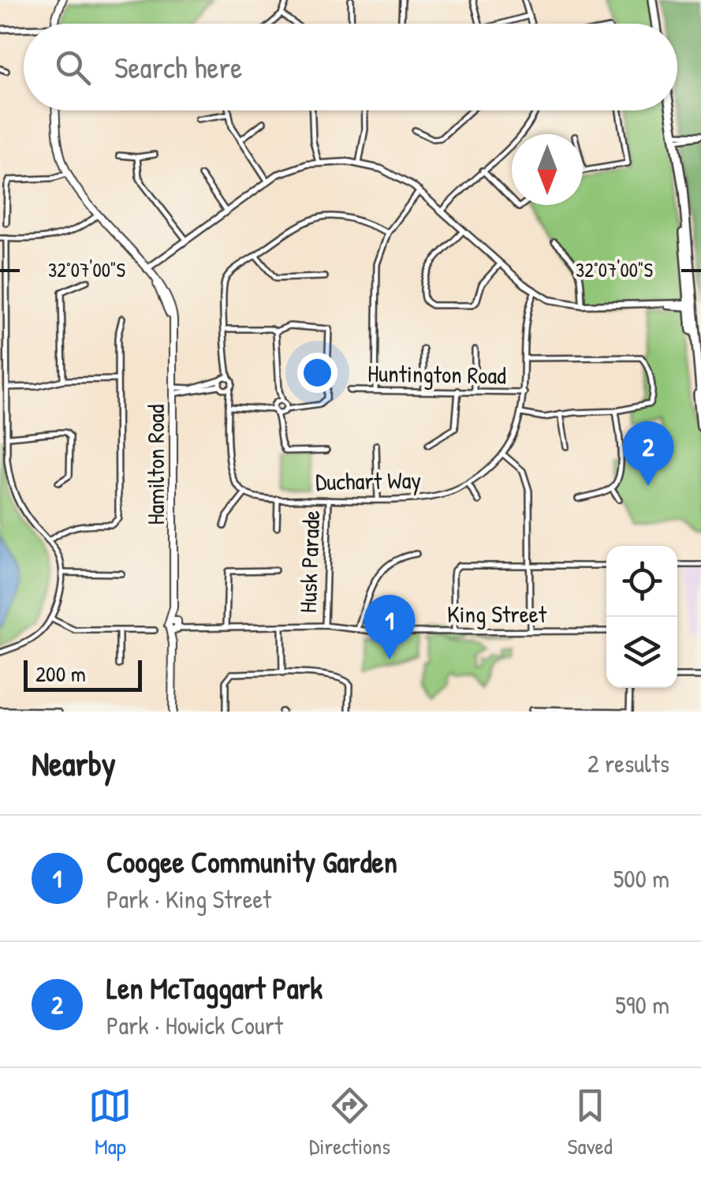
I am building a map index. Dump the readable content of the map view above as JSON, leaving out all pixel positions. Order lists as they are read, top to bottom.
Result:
{
  "streets": {
    "main road": ["Hamilton Road"],
    "street": [
      "Huntington Road",
      "Duchart Way",
      "Husk Parade",
      "King Street"
    ]
  },
  "crossings": [
    ["Huntington Road", "Duchart Way"],
    ["Hamilton Road", "King Street"],
    ["Duchart Way", "Husk Parade"],
    ["Husk Parade", "King Street"]
  ],
  "scale_bar": "200 m",
  "north": "bottom",
  "page": {
    "search": "Search here",
    "pins": ["2", "1"],
    "scale": "200 m",
    "heading": ["Nearby", "2 results"],
    "list": [
      {
        "mark": "1",
        "name": "Coogee Community Garden",
        "note": "Park · King Street",
        "value": "500 m"
      },
      {
        "mark": "2",
        "name": "Len McTaggart Park",
        "note": "Park · Howick Court",
        "value": "590 m"
      }
    ],
    "nav": ["Map", "Directions", "Saved"]
  },
  "coordinates": ["32°07'00\"S"]
}
